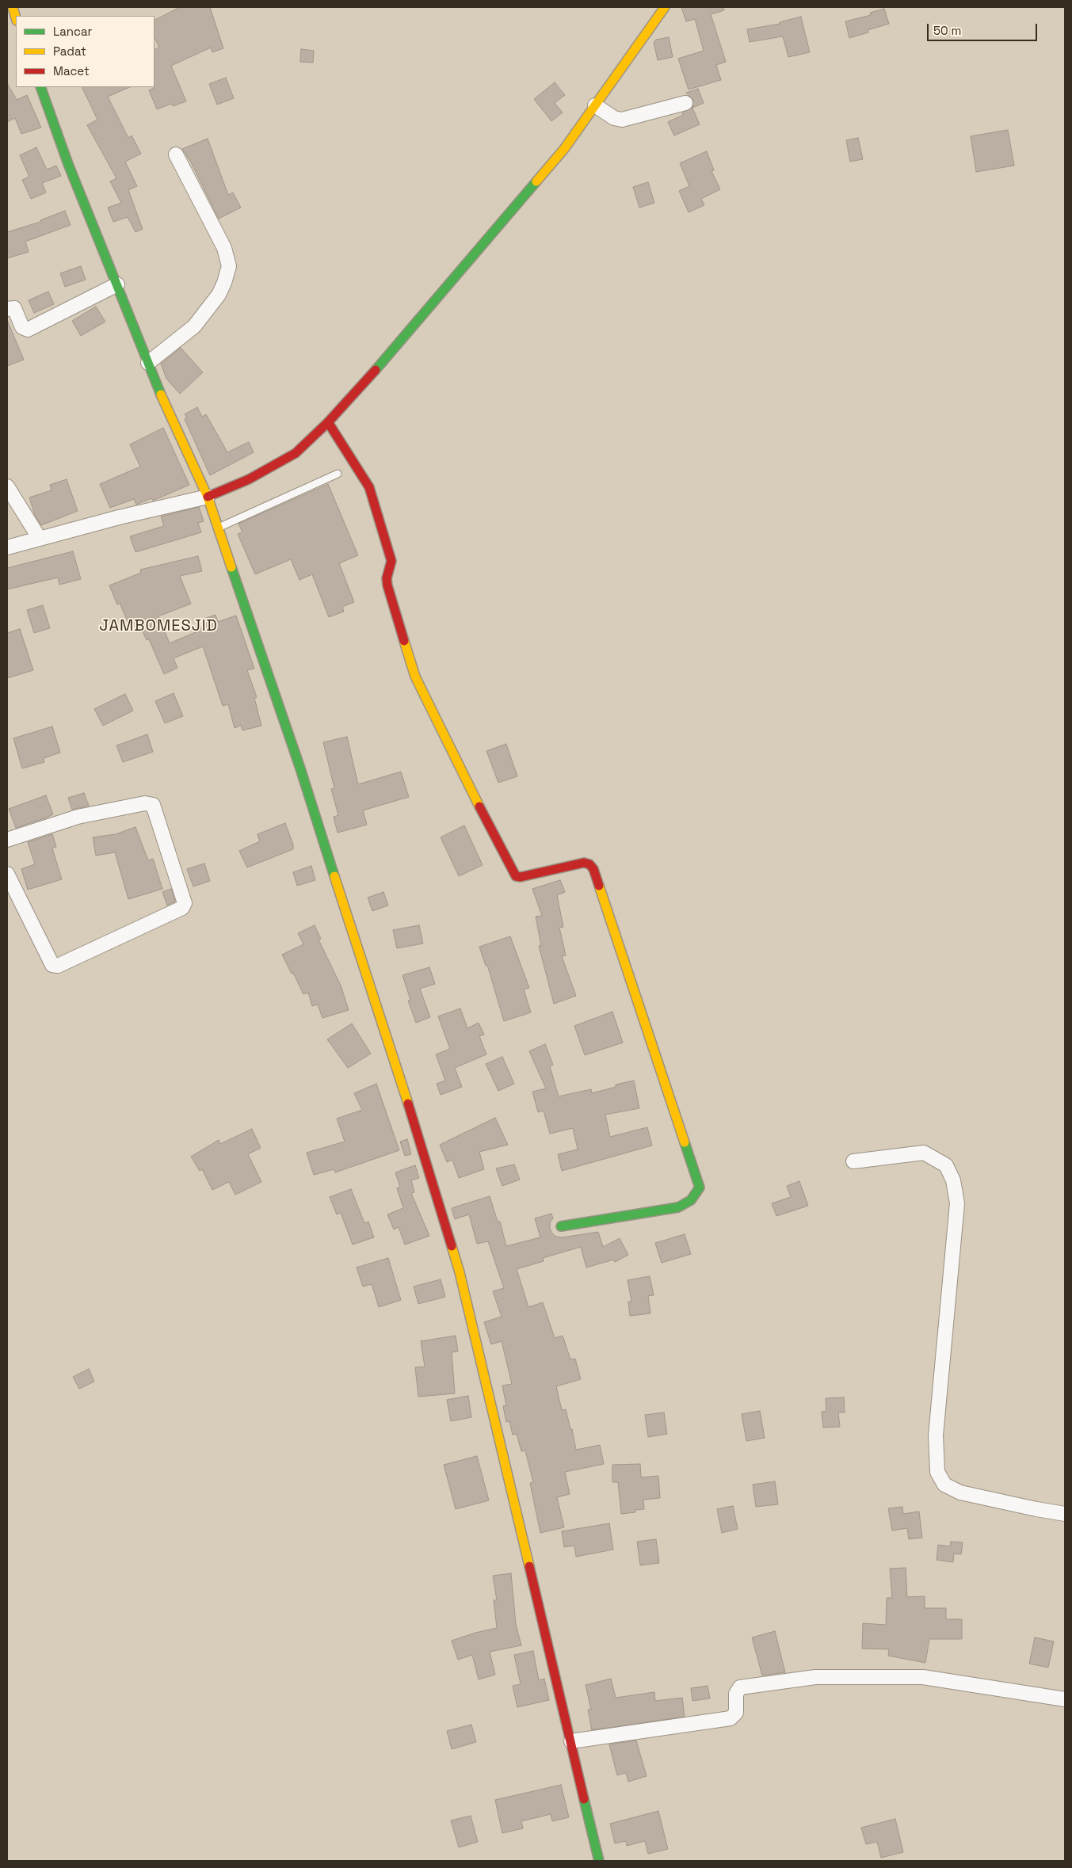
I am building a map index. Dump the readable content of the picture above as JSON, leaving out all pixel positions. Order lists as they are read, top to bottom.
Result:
{
  "districts": ["JAMBOMESJID"],
  "legend": ["Lancar", "Padat", "Macet"],
  "scale_bar": "50 m"
}
